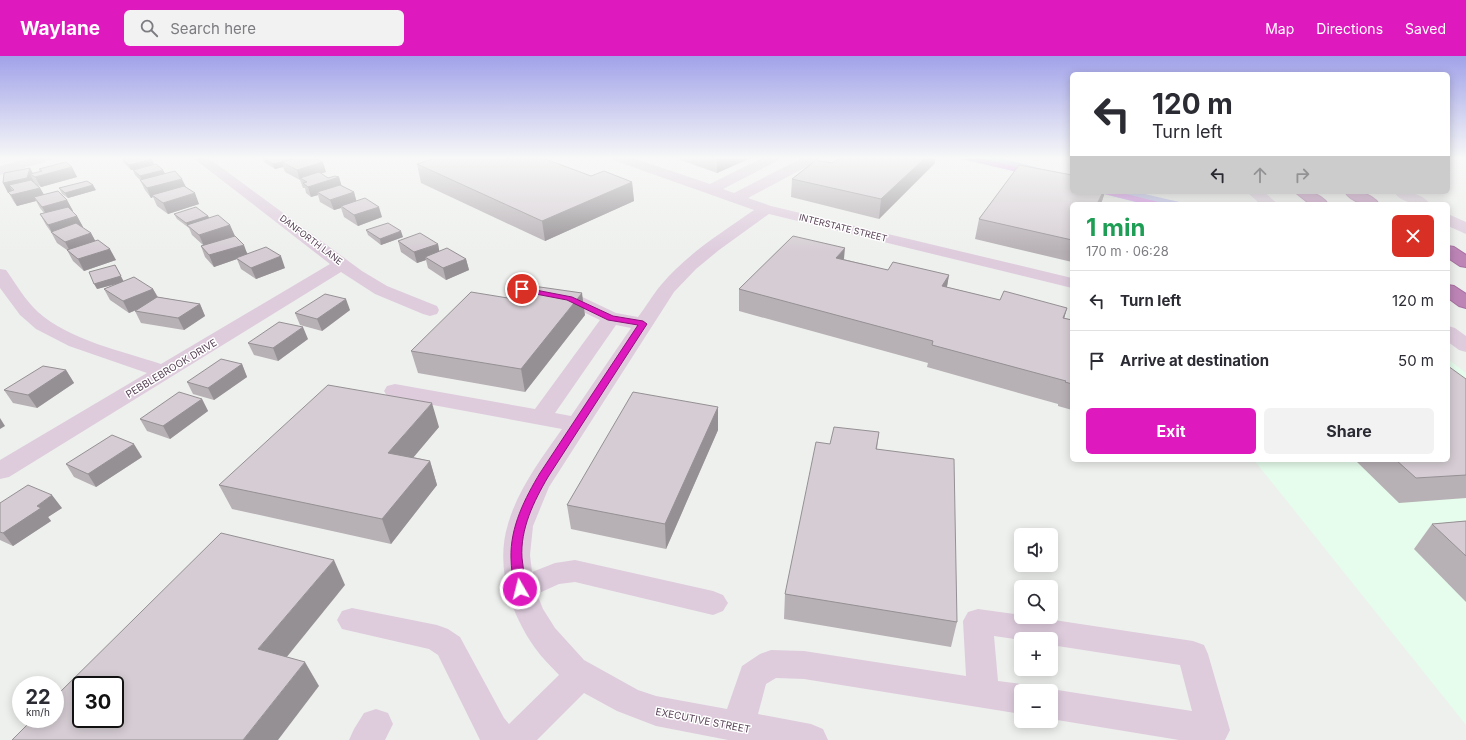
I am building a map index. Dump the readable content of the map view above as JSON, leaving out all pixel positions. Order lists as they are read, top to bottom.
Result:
{
  "streets": {
    "street": [
      "INTERSTATE STREET",
      "DANFORTH LANE",
      "PEBBLEBROOK DRIVE",
      "EXECUTIVE STREET"
    ]
  },
  "crossings": [
    ["INTERSTATE STREET", "EXECUTIVE STREET"],
    ["DANFORTH LANE", "PEBBLEBROOK DRIVE"]
  ],
  "page": {
    "header": "Waylane",
    "search": "Search here",
    "nav": ["Map", "Directions", "Saved"],
    "turn": ["120 m", "Turn left"],
    "heading": ["1 min", "170 m · 06:28"],
    "list": [
      {
        "name": "Turn left",
        "value": "120 m"
      },
      {
        "name": "Arrive at destination",
        "value": "50 m"
      }
    ],
    "buttons": ["Exit", "Share"],
    "map_buttons": ["+", "−"],
    "speed": "22 km/h",
    "limit": "30"
  }
}
